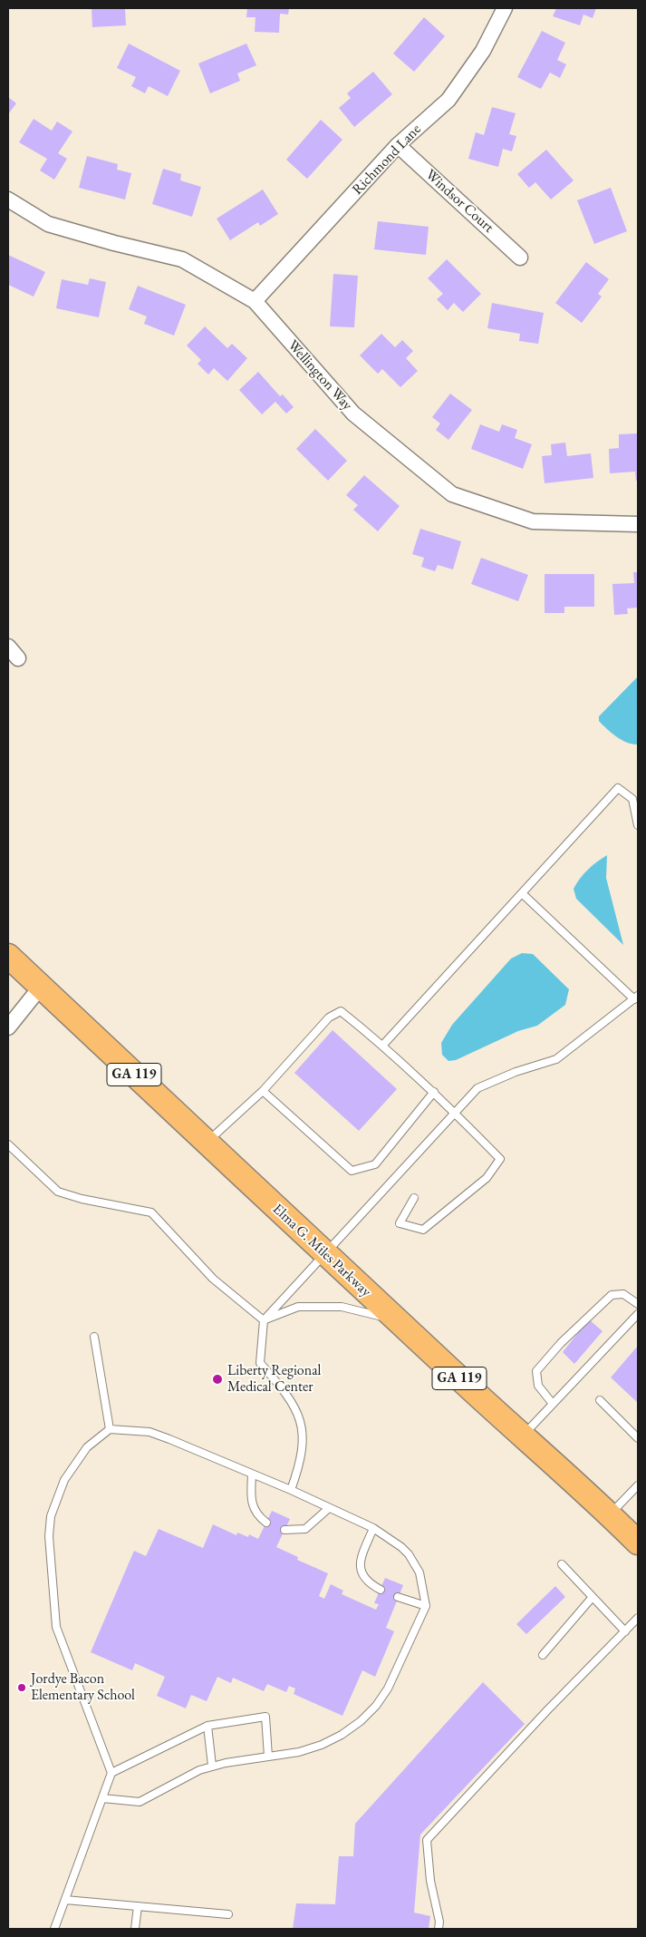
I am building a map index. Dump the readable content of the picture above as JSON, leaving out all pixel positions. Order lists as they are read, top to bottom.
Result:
{
  "streets": {
    "main road": ["GA 119", "Elma G. Miles Parkway"],
    "street": ["Richmond Lane", "Windsor Court", "Wellington Way"]
  },
  "crossings": [
    ["Richmond Lane", "Windsor Court"],
    ["Richmond Lane", "Wellington Way"]
  ],
  "places": ["Liberty Regional Medical Center", "Jordye Bacon Elementary School"]
}
